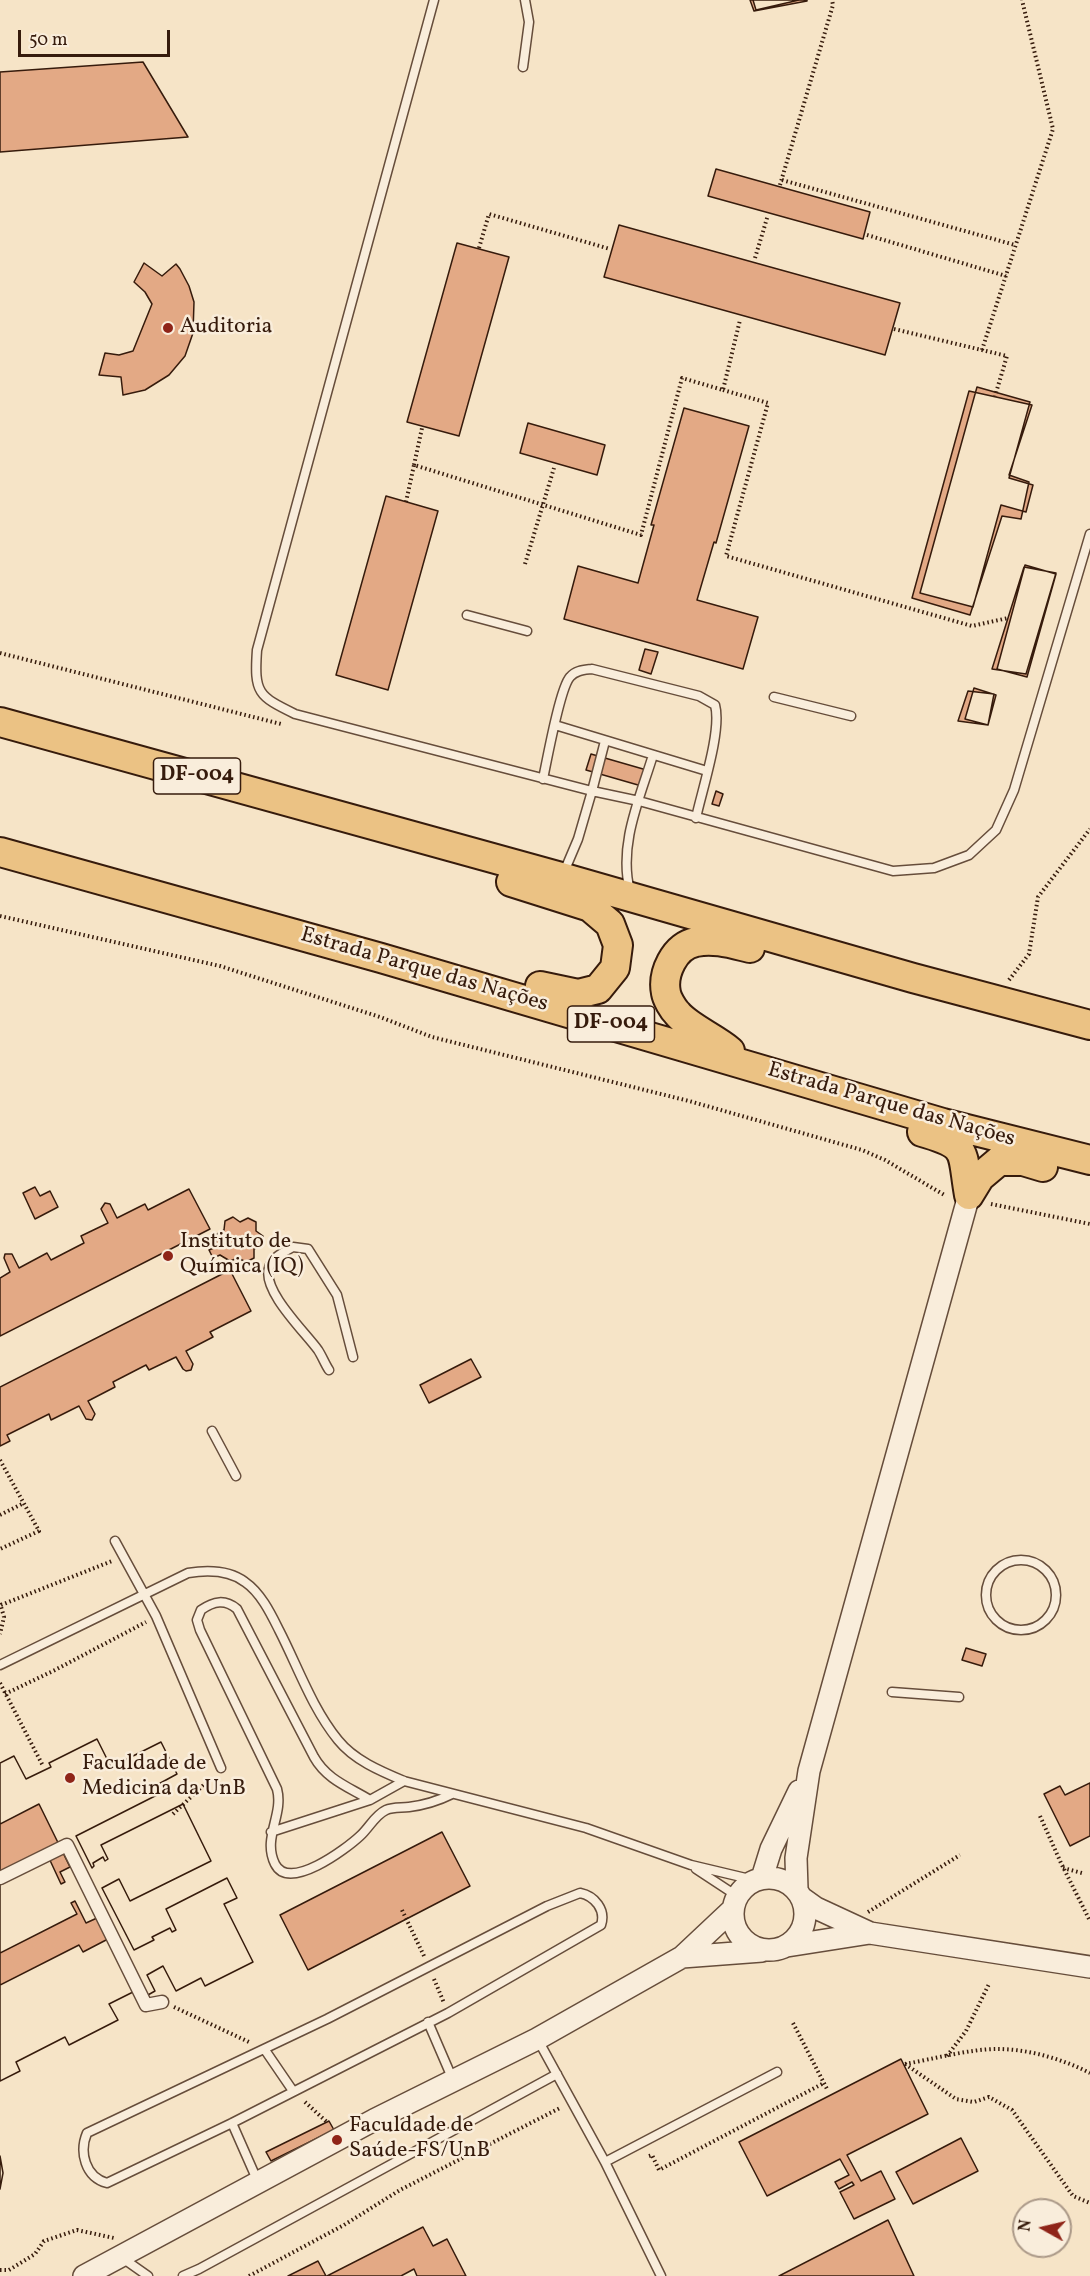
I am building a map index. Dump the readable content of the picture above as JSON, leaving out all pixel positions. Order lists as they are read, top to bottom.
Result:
{
  "streets": {
    "highway": ["DF-004", "Estrada Parque das Nações"]
  },
  "places": [
    "Auditoria",
    "Instituto de Química (IQ)",
    "Faculdade de Medicina da UnB",
    "Faculdade de Saúde-FS/UnB"
  ],
  "scale_bar": "50 m",
  "north": "left"
}
